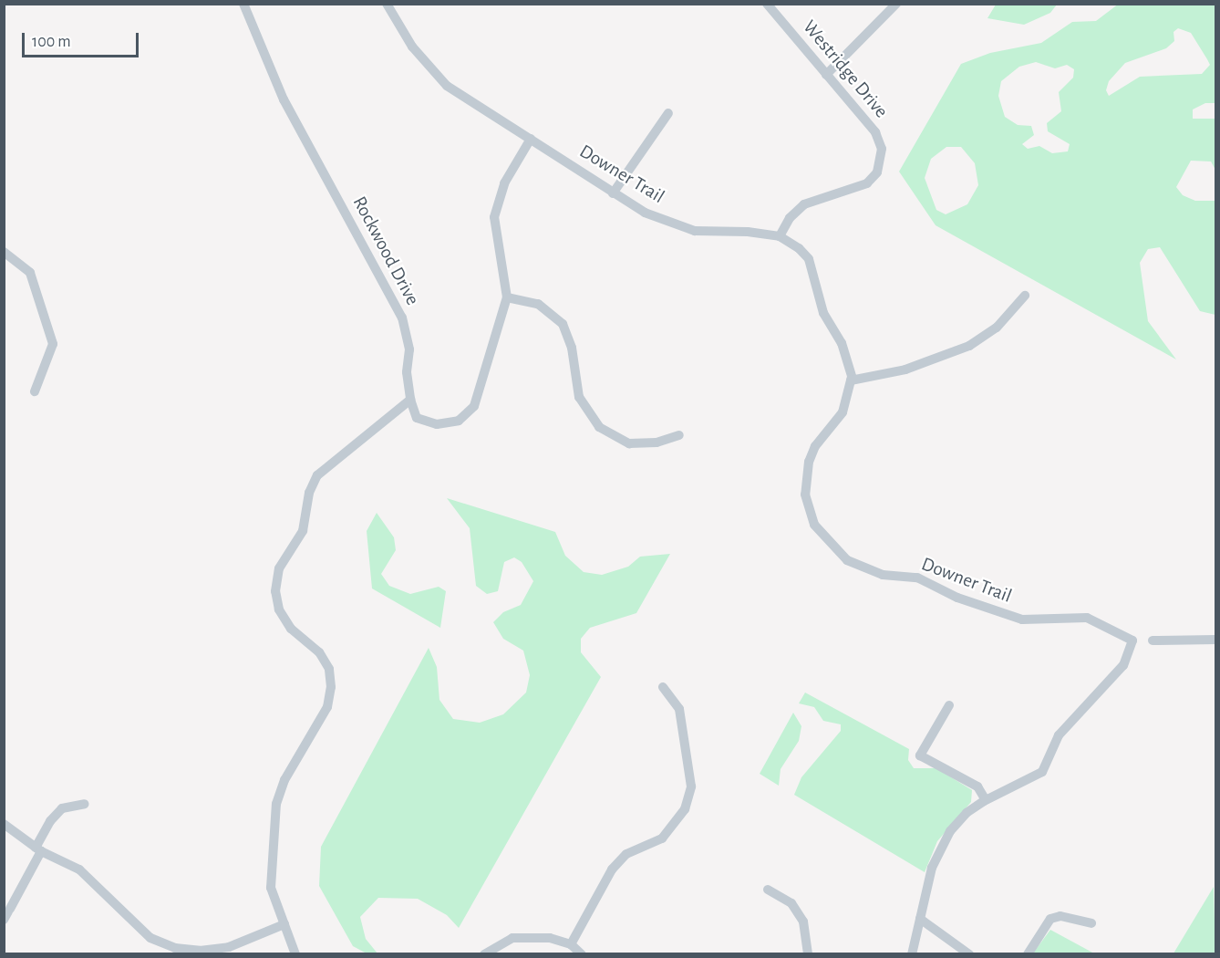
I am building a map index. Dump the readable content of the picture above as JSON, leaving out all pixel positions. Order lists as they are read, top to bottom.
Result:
{
  "streets": {
    "street": ["Westridge Drive", "Downer Trail", "Rockwood Drive"]
  },
  "crossings": [
    ["Westridge Drive", "Downer Trail"],
    ["Downer Trail", "Rockwood Drive"]
  ],
  "scale_bar": "100 m"
}
